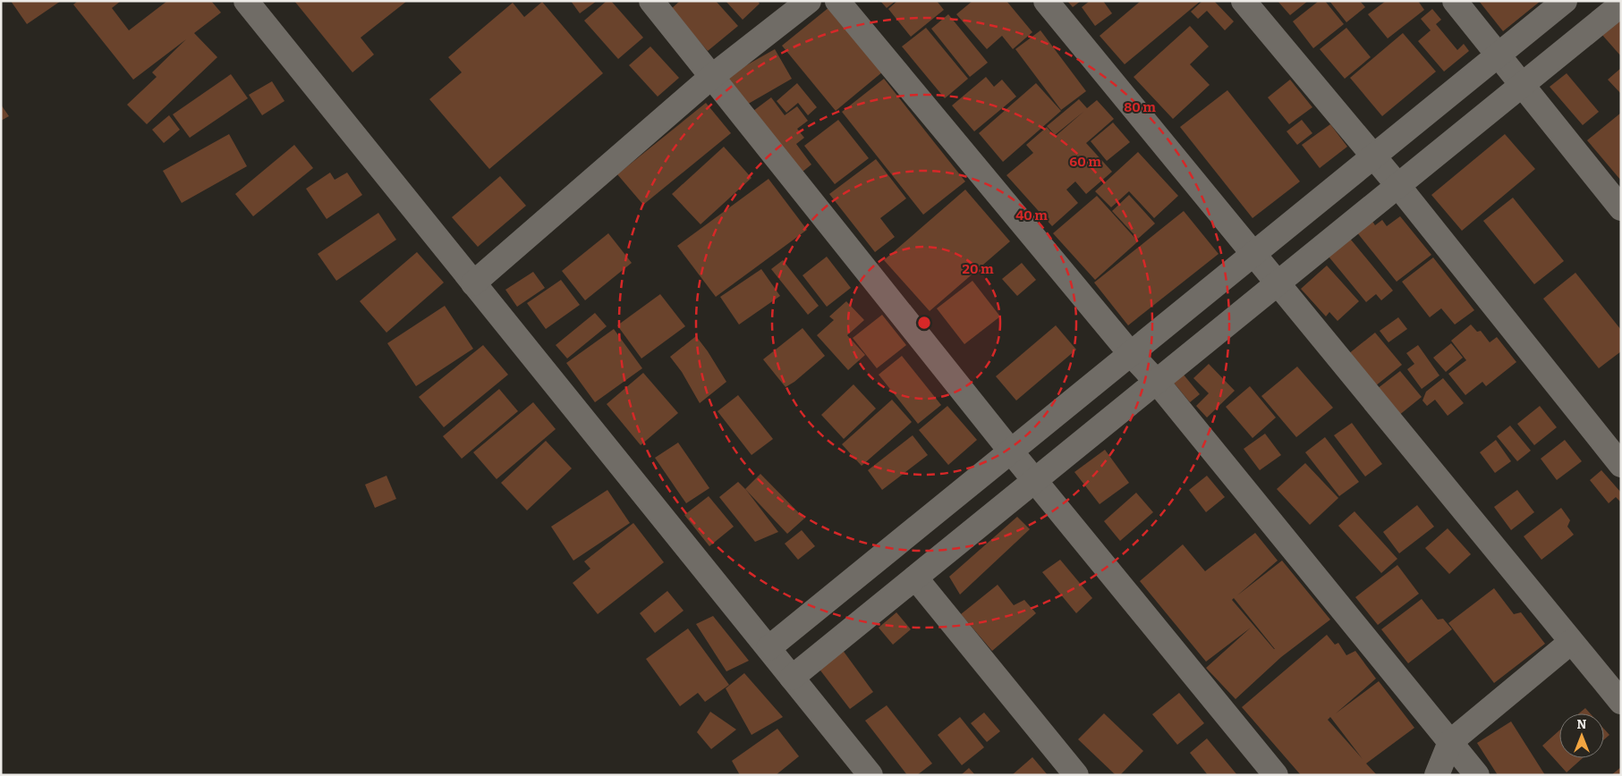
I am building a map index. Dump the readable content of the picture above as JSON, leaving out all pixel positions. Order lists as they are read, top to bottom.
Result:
{
  "north": "top",
  "rings": [
    "80 m",
    "60 m",
    "40 m",
    "20 m"
  ]
}
